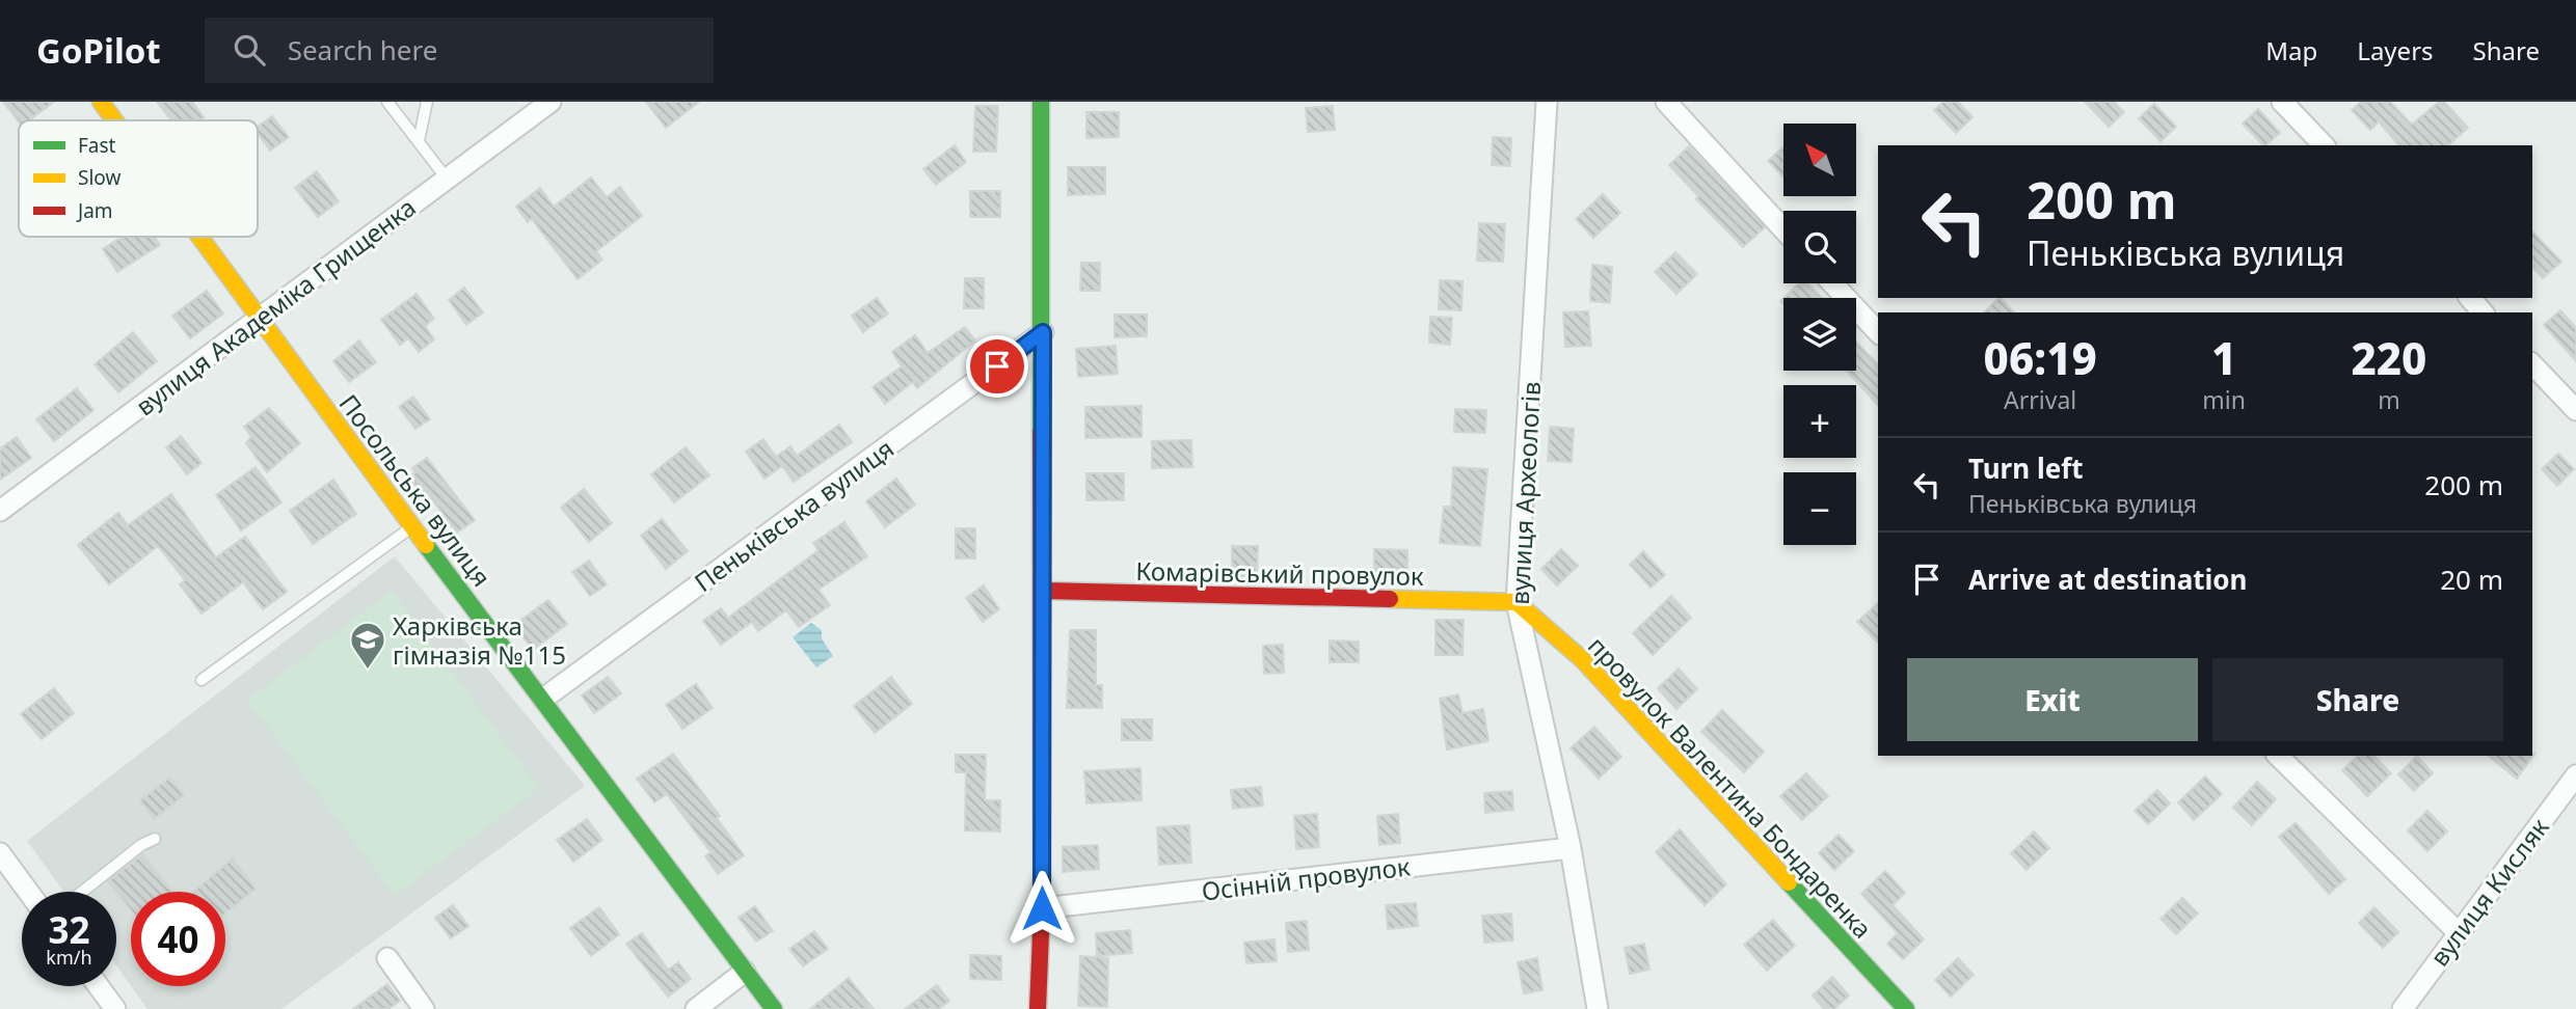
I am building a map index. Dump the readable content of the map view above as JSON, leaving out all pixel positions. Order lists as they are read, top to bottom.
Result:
{
  "streets": {
    "street": [
      "вулиця Академіка Грищенка",
      "Посольська вулиця",
      "вулиця Археологів",
      "Пеньківська вулиця",
      "Комарівський провулок",
      "провулок Валентина Бондаренка",
      "Осінній провулок",
      "вулиця Кисляк"
    ]
  },
  "crossings": [
    ["вулиця Академіка Грищенка", "Посольська вулиця"],
    ["Посольська вулиця", "Пеньківська вулиця"],
    ["вулиця Археологів", "Комарівський провулок"],
    ["вулиця Археологів", "провулок Валентина Бондаренка"],
    ["вулиця Археологів", "Осінній провулок"],
    ["Комарівський провулок", "провулок Валентина Бондаренка"]
  ],
  "places": {
    "school or university": ["Харківська гімназія №115"]
  },
  "legend": ["Fast", "Slow", "Jam"],
  "north": "top left",
  "page": {
    "header": "GoPilot",
    "search": "Search here",
    "nav": ["Map", "Layers", "Share"],
    "map_buttons": ["+", "−"],
    "turn": ["200 m", "Пеньківська вулиця"],
    "eta": [
      "06:19",
      "Arrival",
      "1",
      "min",
      "220",
      "m"
    ],
    "list": [
      {
        "name": "Turn left",
        "note": "Пеньківська вулиця",
        "value": "200 m"
      },
      {
        "name": "Arrive at destination",
        "value": "20 m"
      }
    ],
    "buttons": ["Exit", "Share"],
    "speed": "32 km/h",
    "limit": "40"
  }
}
